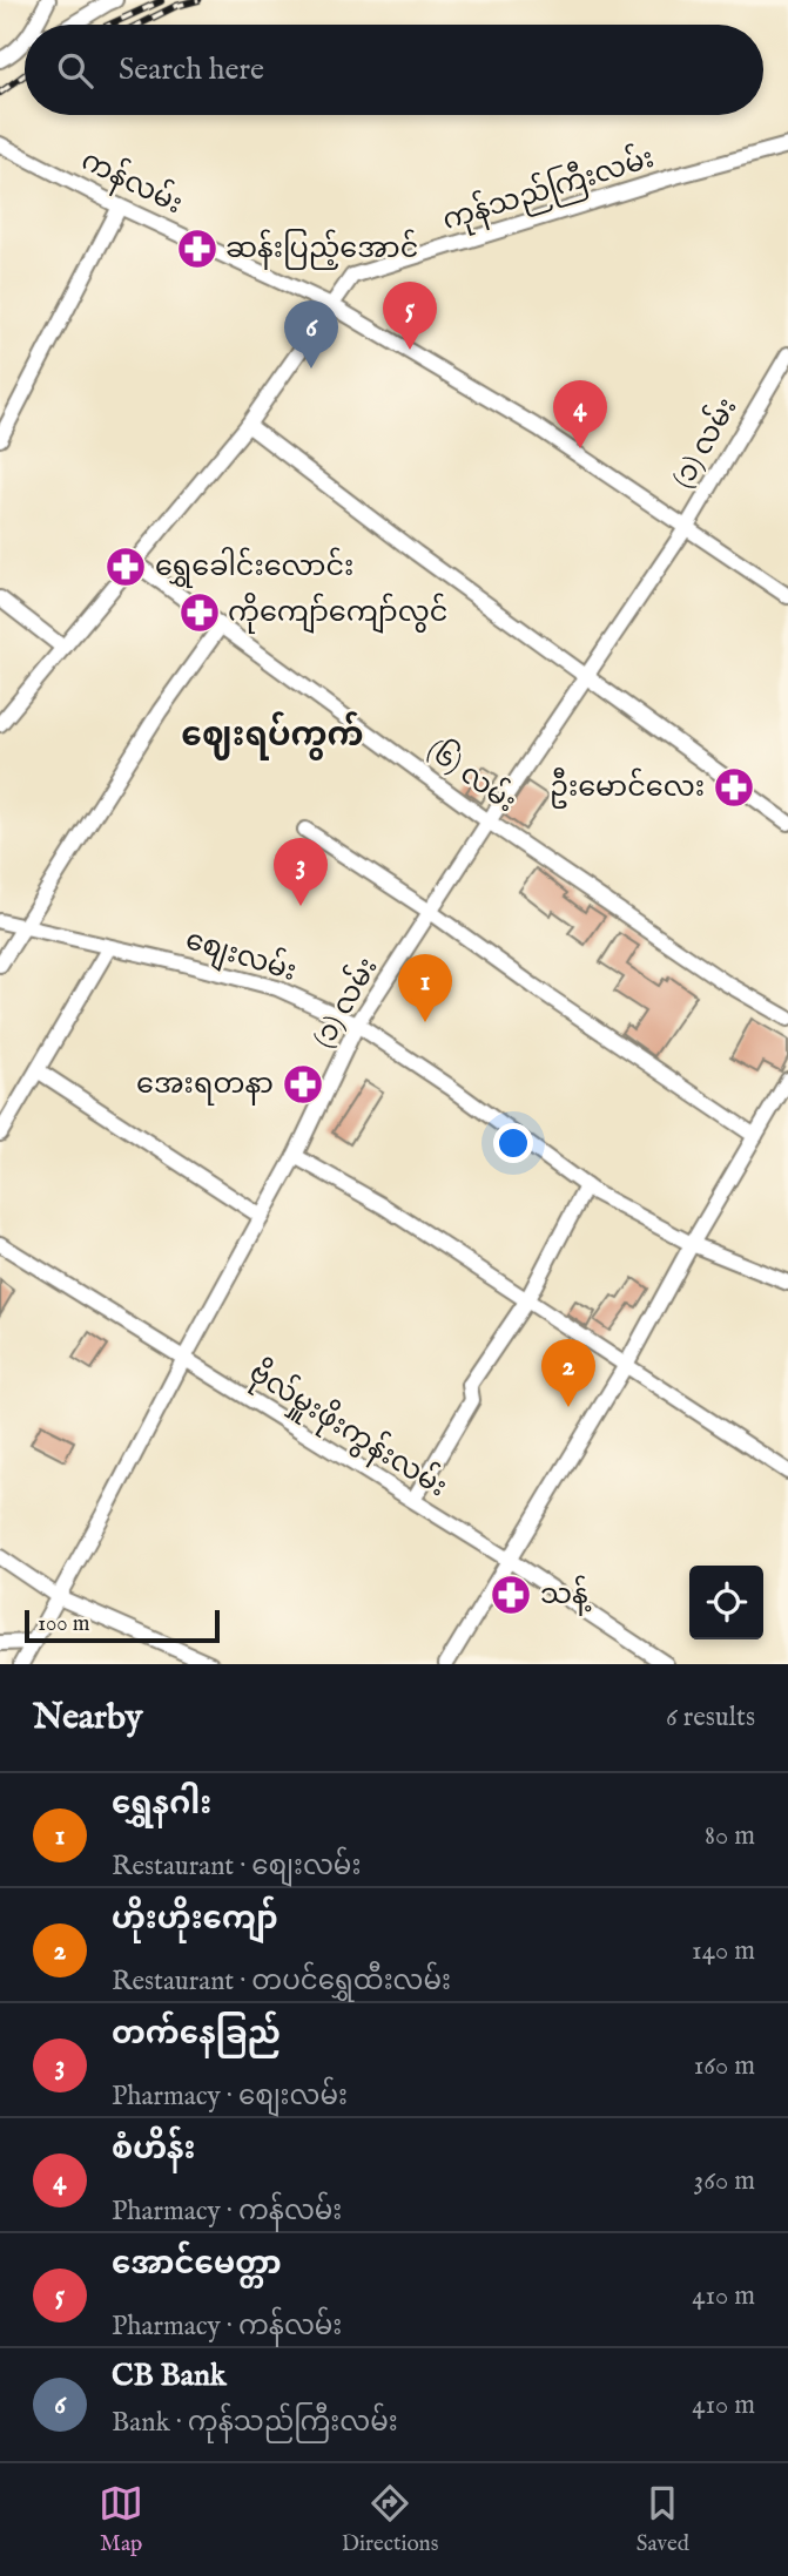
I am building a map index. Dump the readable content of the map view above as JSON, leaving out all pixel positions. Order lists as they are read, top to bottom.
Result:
{
  "streets": {
    "street": [
      "ကန်လမ်း",
      "ကုန်သည်ကြီးလမ်း",
      "(၁) လမ်း",
      "(၆) လမ်း",
      "စျေးလမ်း",
      "ဗိုလ်မှူးဖိုးကွန်းလမ်း"
    ]
  },
  "crossings": [
    ["ကန်လမ်း", "ကုန်သည်ကြီးလမ်း"],
    ["ကန်လမ်း", "(၁) လမ်း"],
    ["ကုန်သည်ကြီးလမ်း", "(၆) လမ်း"],
    ["(၁) လမ်း", "(၆) လမ်း"],
    ["(၁) လမ်း", "စျေးလမ်း"],
    ["(၁) လမ်း", "ဗိုလ်မှူးဖိုးကွန်းလမ်း"]
  ],
  "districts": ["ဈေးရပ်ကွက်"],
  "places": {
    "pharmacy": [
      "ဆန်းပြည့်အောင်",
      "ရွှေခေါင်းလောင်း",
      "ကိုကျော်ကျော်လွင်",
      "ဦးမောင်လေး",
      "အေးရတနာ",
      "သန့်"
    ]
  },
  "scale_bar": "100 m",
  "page": {
    "search": "Search here",
    "pins": [
      "5",
      "6",
      "4",
      "3",
      "1",
      "2"
    ],
    "scale": "100 m",
    "heading": ["Nearby", "6 results"],
    "list": [
      {
        "mark": "1",
        "name": "ရွှေနဂါး",
        "note": "Restaurant · စျေးလမ်း",
        "value": "80 m"
      },
      {
        "mark": "2",
        "name": "ဟိုးဟိုးကျော်",
        "note": "Restaurant · တပင်ရွှေထီးလမ်း",
        "value": "140 m"
      },
      {
        "mark": "3",
        "name": "တက်နေခြည်",
        "note": "Pharmacy · စျေးလမ်း",
        "value": "160 m"
      },
      {
        "mark": "4",
        "name": "စံဟိန်း",
        "note": "Pharmacy · ကန်လမ်း",
        "value": "360 m"
      },
      {
        "mark": "5",
        "name": "အောင်မေတ္တာ",
        "note": "Pharmacy · ကန်လမ်း",
        "value": "410 m"
      },
      {
        "mark": "6",
        "name": "CB Bank",
        "note": "Bank · ကုန်သည်ကြီးလမ်း",
        "value": "410 m"
      }
    ],
    "nav": ["Map", "Directions", "Saved"]
  }
}
